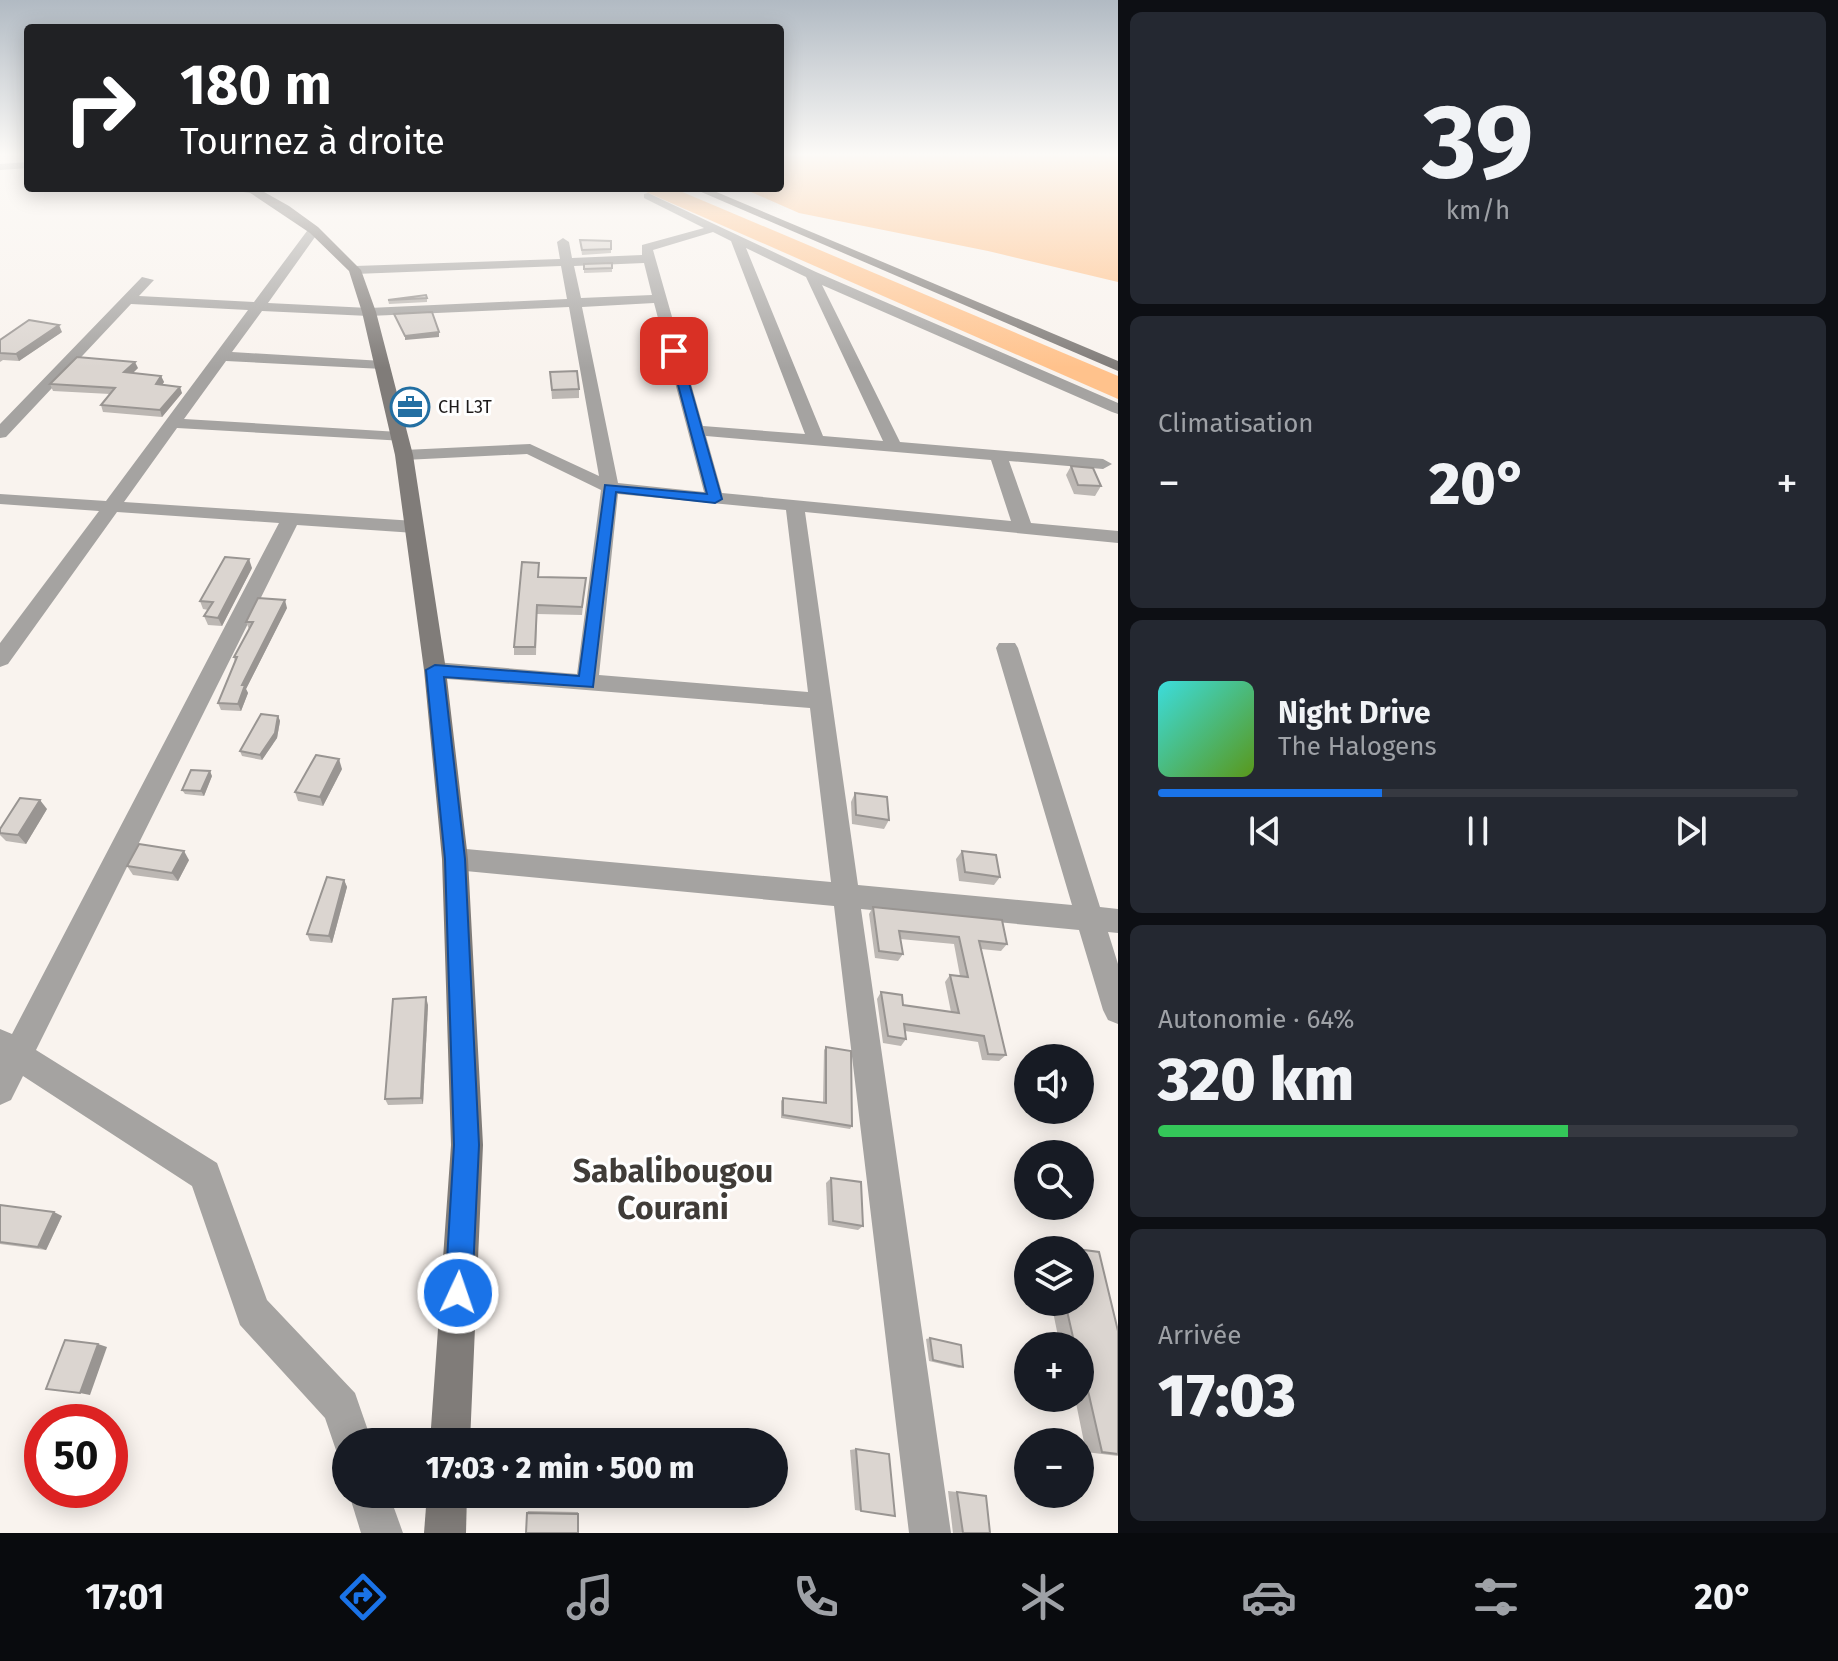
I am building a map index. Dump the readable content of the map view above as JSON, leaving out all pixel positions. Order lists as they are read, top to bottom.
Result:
{
  "districts": ["Sabalibougou Courani"],
  "places": {
    "office": ["CH L3T"]
  },
  "page": {
    "tile": [
      ["39", "km/h"],
      "Climatisation",
      ["Autonomie · 64%", "320 km"],
      ["Arrivée", "17:03"]
    ],
    "turn": ["180 m", "Tournez à droite"],
    "heat": ["−", "20°", "+"],
    "song": ["Night Drive", "The Halogens"],
    "map_buttons": ["+", "−"],
    "limit": "50",
    "trip": "17:03 · 2 min · 500 m",
    "tabs": ["17:01", "20°"]
  }
}
